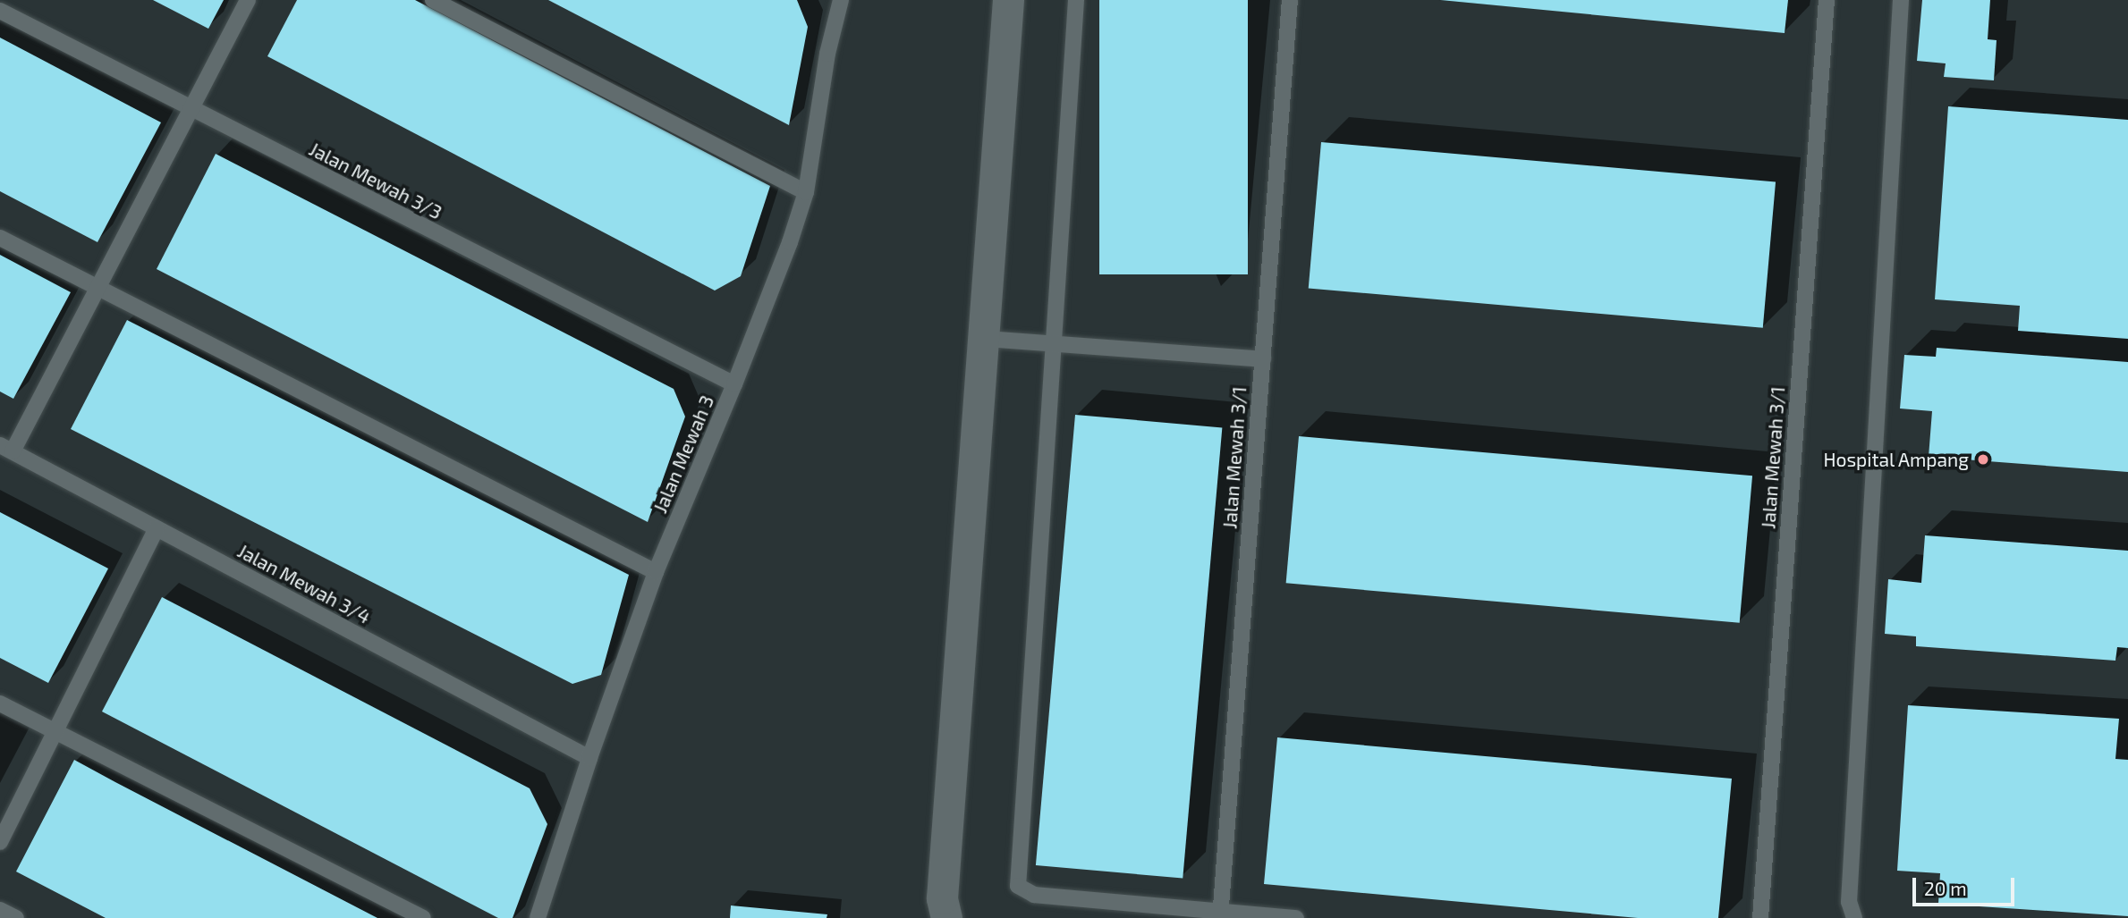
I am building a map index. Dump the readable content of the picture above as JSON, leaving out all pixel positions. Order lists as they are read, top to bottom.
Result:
{
  "streets": {
    "lane": [
      "Jalan Mewah 3/3",
      "Jalan Mewah 3",
      "Jalan Mewah 3/1",
      "Jalan Mewah 3/4"
    ]
  },
  "crossings": [
    ["Jalan Mewah 3/3", "Jalan Mewah 3"],
    ["Jalan Mewah 3", "Jalan Mewah 3/4"]
  ],
  "places": ["Hospital Ampang"],
  "scale_bar": "20 m"
}
